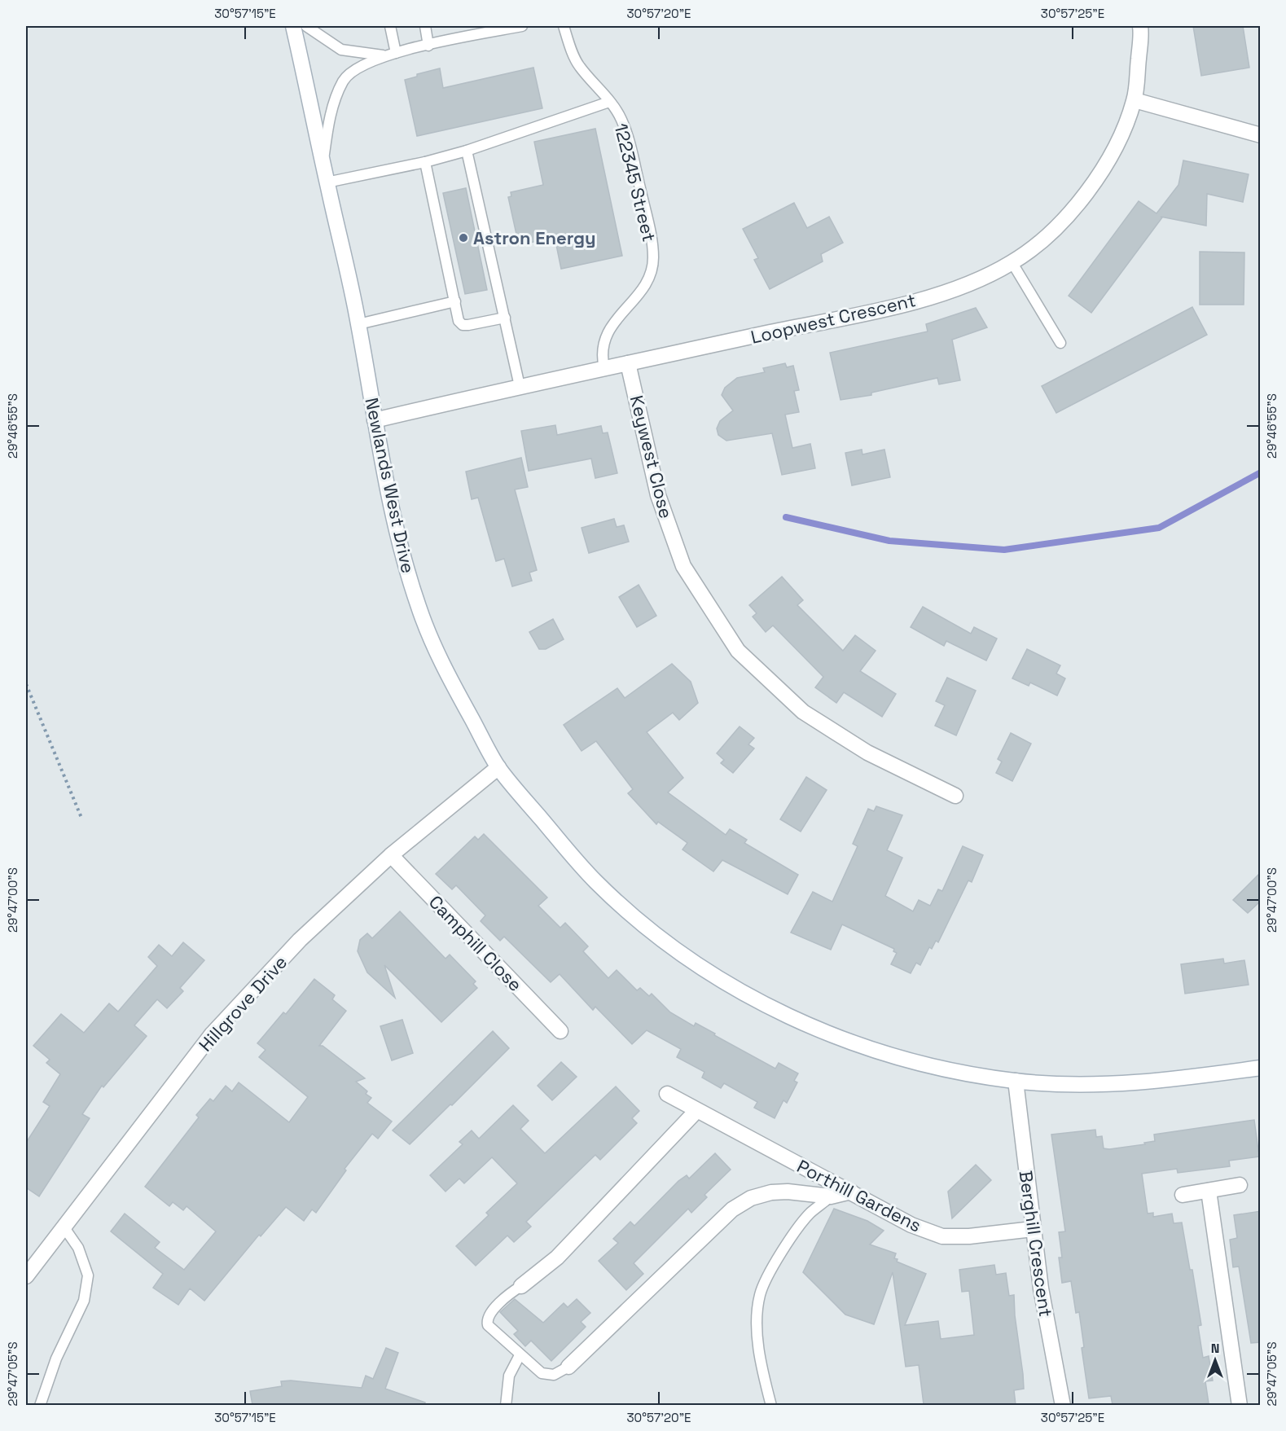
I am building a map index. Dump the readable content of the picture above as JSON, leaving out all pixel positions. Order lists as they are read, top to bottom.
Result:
{
  "streets": {
    "street": [
      "Loopwest Crescent",
      "Keywest Close",
      "Newlands West Drive",
      "Camphill Close",
      "Hillgrove Drive",
      "Porthill Gardens",
      "Berghill Crescent"
    ],
    "lane": ["122345 Street"]
  },
  "crossings": [
    ["122345 Street", "Loopwest Crescent"],
    ["Loopwest Crescent", "Keywest Close"],
    ["Loopwest Crescent", "Newlands West Drive"],
    ["Newlands West Drive", "Hillgrove Drive"],
    ["Newlands West Drive", "Berghill Crescent"],
    ["Camphill Close", "Hillgrove Drive"],
    ["Porthill Gardens", "Berghill Crescent"]
  ],
  "places": ["Astron Energy"],
  "north": "top",
  "coordinates": [
    "30°57'15\"E",
    "30°57'20\"E",
    "30°57'25\"E",
    "29°46'55\"S",
    "29°47'00\"S",
    "29°47'05\"S"
  ]
}
